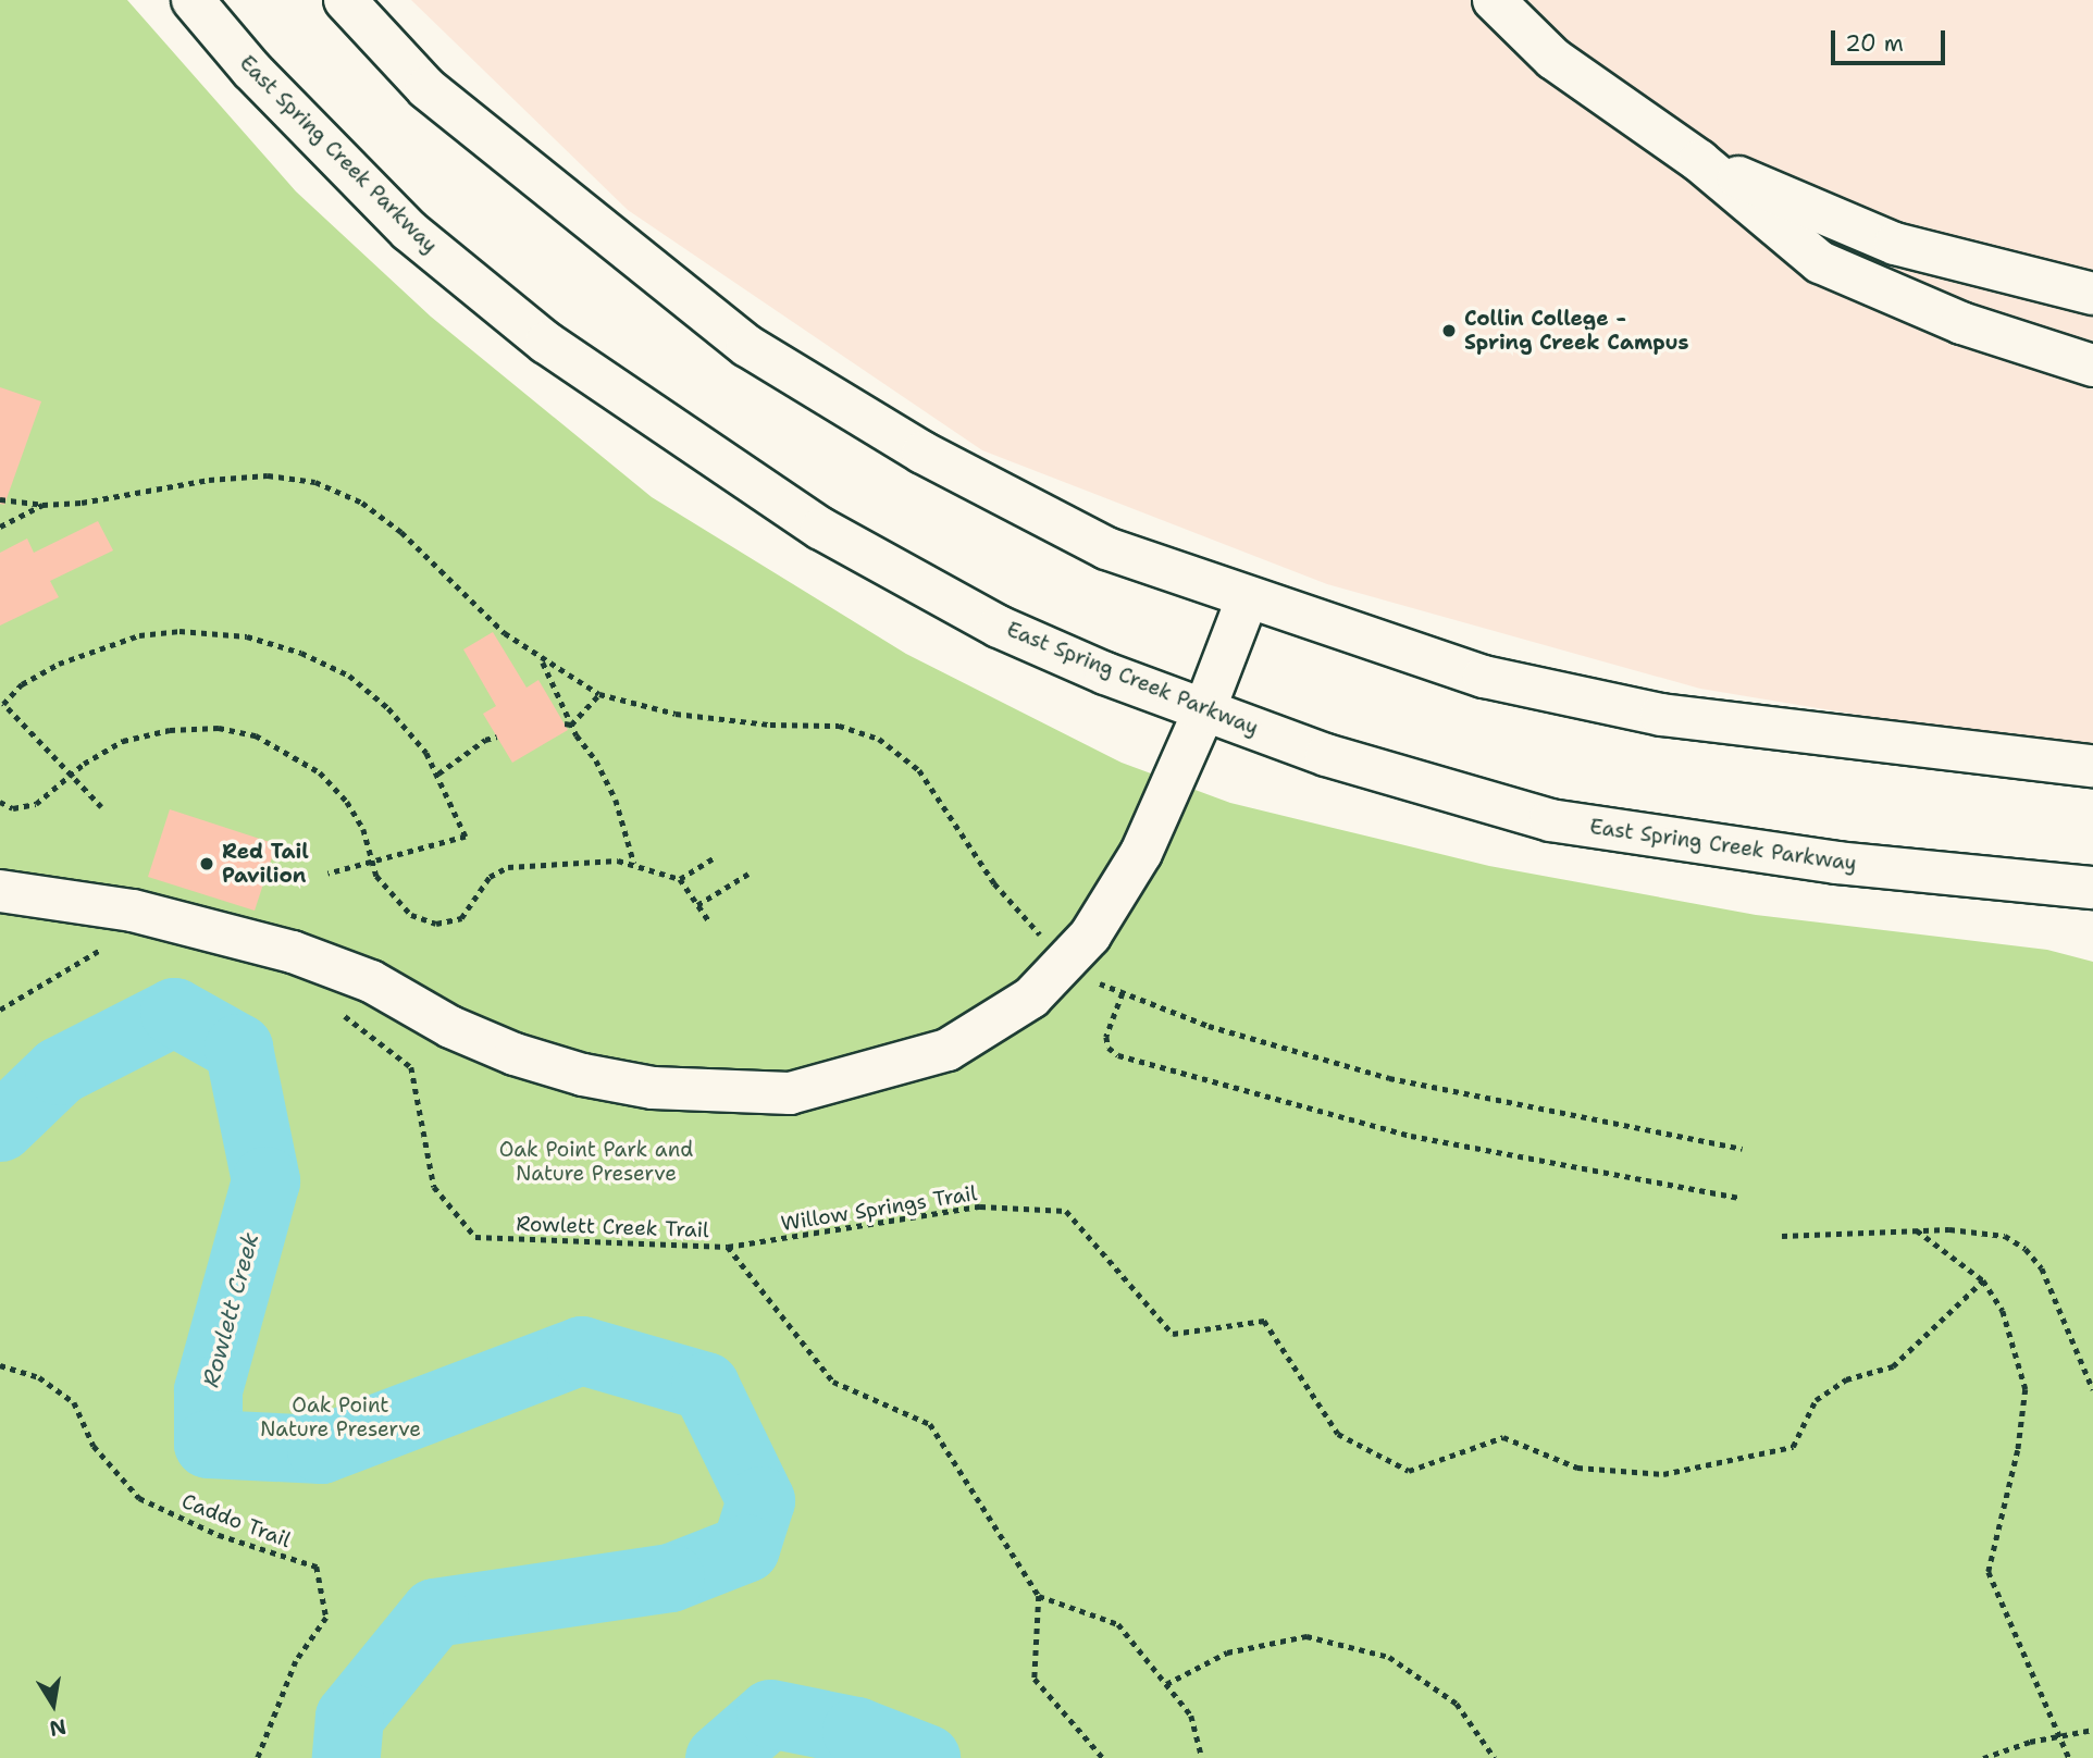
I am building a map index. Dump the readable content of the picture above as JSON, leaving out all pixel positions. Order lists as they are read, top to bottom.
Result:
{
  "streets": {
    "main road": ["East Spring Creek Parkway"],
    "path": ["Willow Springs Trail", "Rowlett Creek Trail", "Caddo Trail"]
  },
  "crossings": [
    ["Willow Springs Trail", "Rowlett Creek Trail"]
  ],
  "water": ["Rowlett Creek"],
  "parks": ["Oak Point Park and Nature Preserve", "Oak Point Nature Preserve"],
  "places": ["Collin College - Spring Creek Campus", "Red Tail Pavilion"],
  "scale_bar": "20 m",
  "north": "bottom"
}
